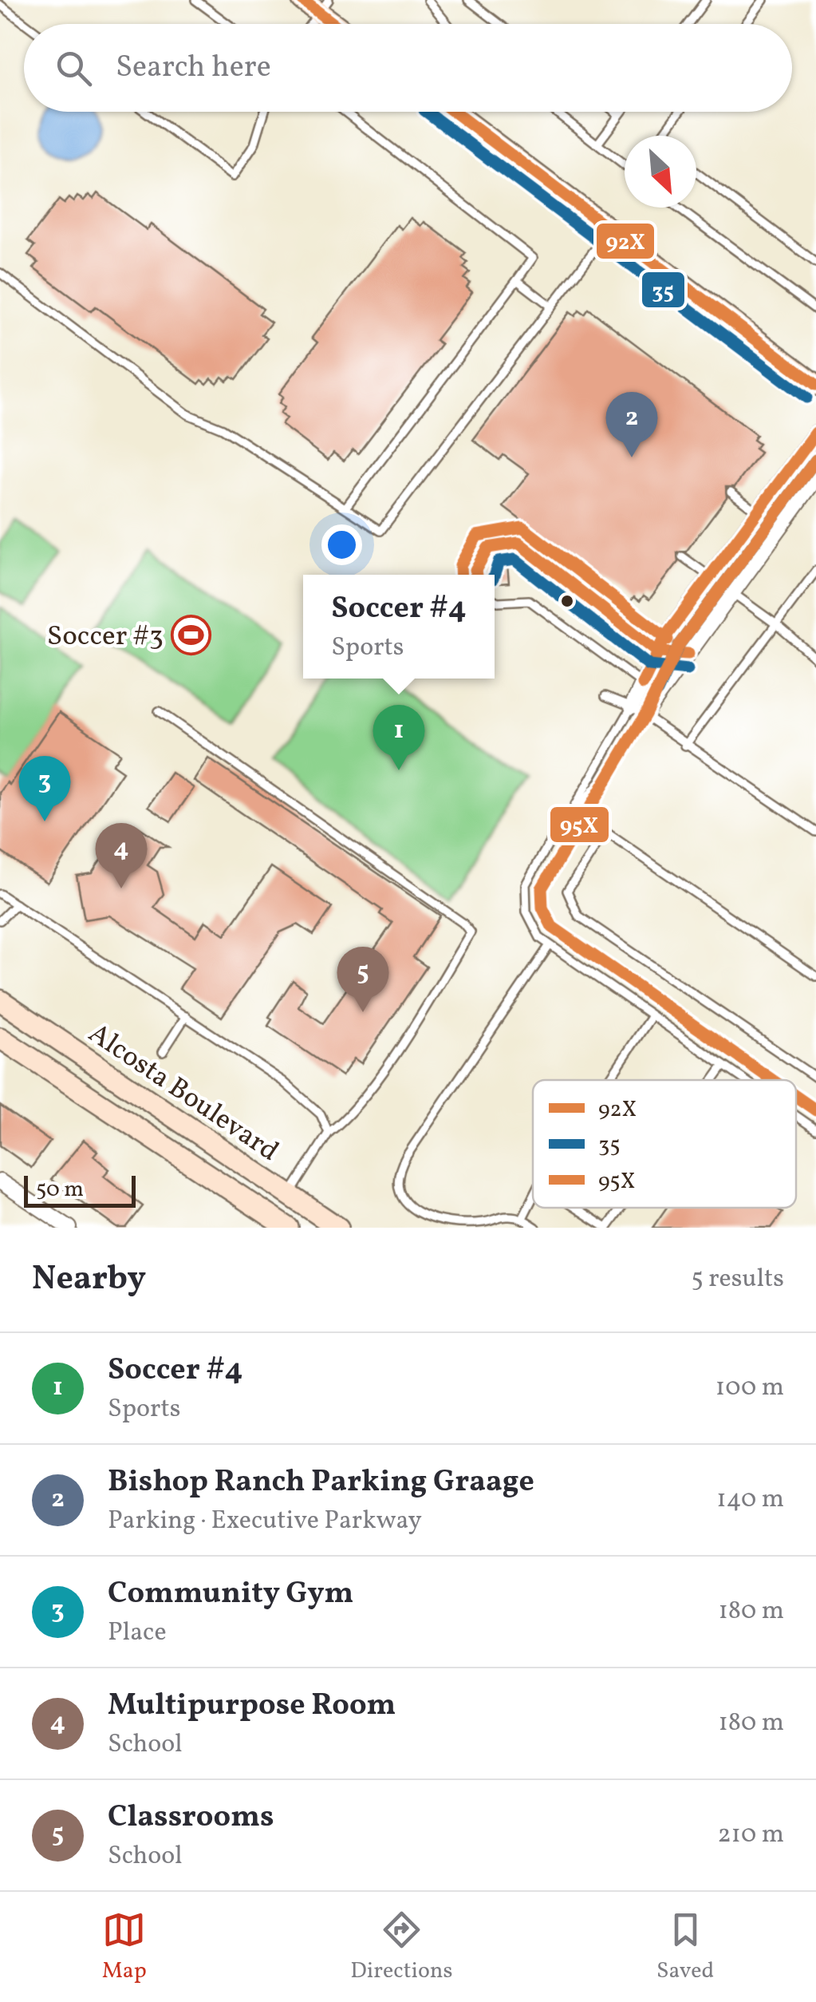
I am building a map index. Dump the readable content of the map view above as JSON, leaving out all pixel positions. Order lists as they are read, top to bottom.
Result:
{
  "streets": {
    "main road": ["Alcosta Boulevard"]
  },
  "places": {
    "sports": ["Soccer #3"]
  },
  "lines": ["transit line 92X", "transit line 35", "transit line 95X"],
  "legend": ["92X", "35", "95X"],
  "scale_bar": "50 m",
  "north": "bottom right",
  "page": {
    "search": "Search here",
    "pins": [
      "2",
      "1",
      "3",
      "4",
      "5"
    ],
    "popup": ["Soccer #4", "Sports"],
    "scale": "50 m",
    "heading": ["Nearby", "5 results"],
    "list": [
      {
        "mark": "1",
        "name": "Soccer #4",
        "note": "Sports",
        "value": "100 m"
      },
      {
        "mark": "2",
        "name": "Bishop Ranch Parking Graage",
        "note": "Parking · Executive Parkway",
        "value": "140 m"
      },
      {
        "mark": "3",
        "name": "Community Gym",
        "note": "Place",
        "value": "180 m"
      },
      {
        "mark": "4",
        "name": "Multipurpose Room",
        "note": "School",
        "value": "180 m"
      },
      {
        "mark": "5",
        "name": "Classrooms",
        "note": "School",
        "value": "210 m"
      }
    ],
    "nav": ["Map", "Directions", "Saved"]
  }
}
